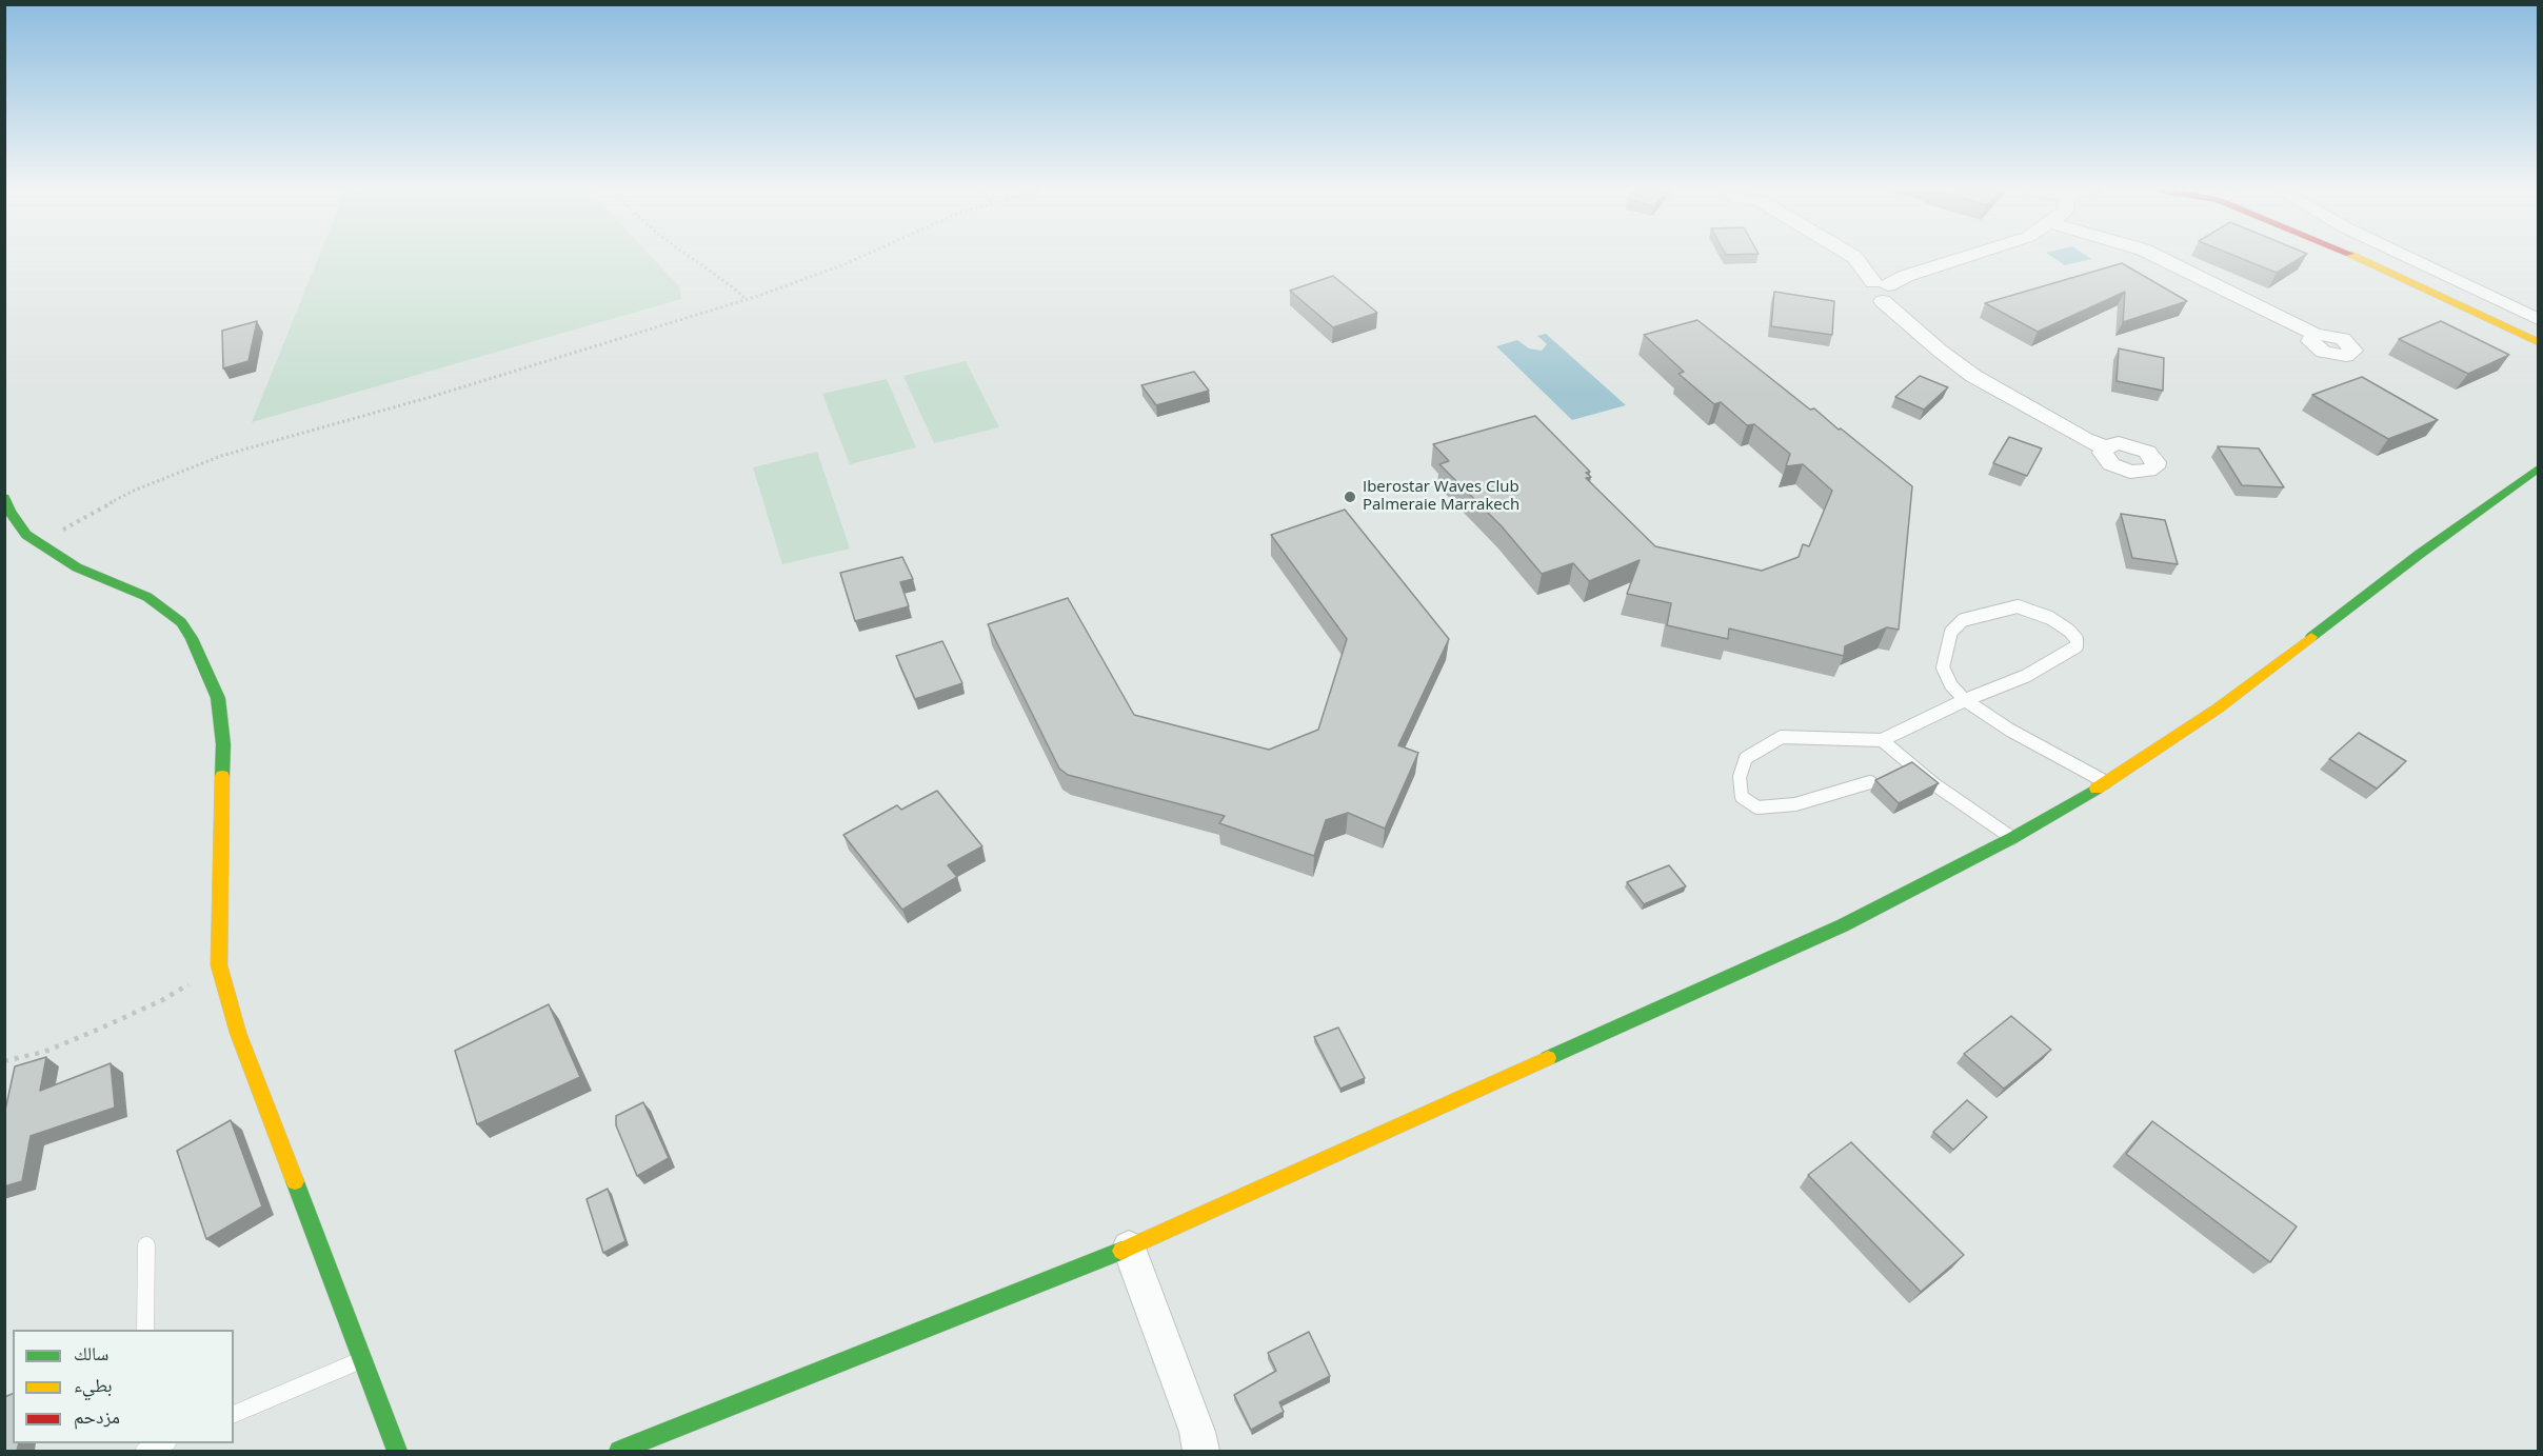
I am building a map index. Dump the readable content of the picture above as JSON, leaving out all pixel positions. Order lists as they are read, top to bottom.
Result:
{
  "places": ["Iberostar Waves Club Palmeraie Marrakech"],
  "legend": ["سالك", "بطيء", "مزدحم"]
}
